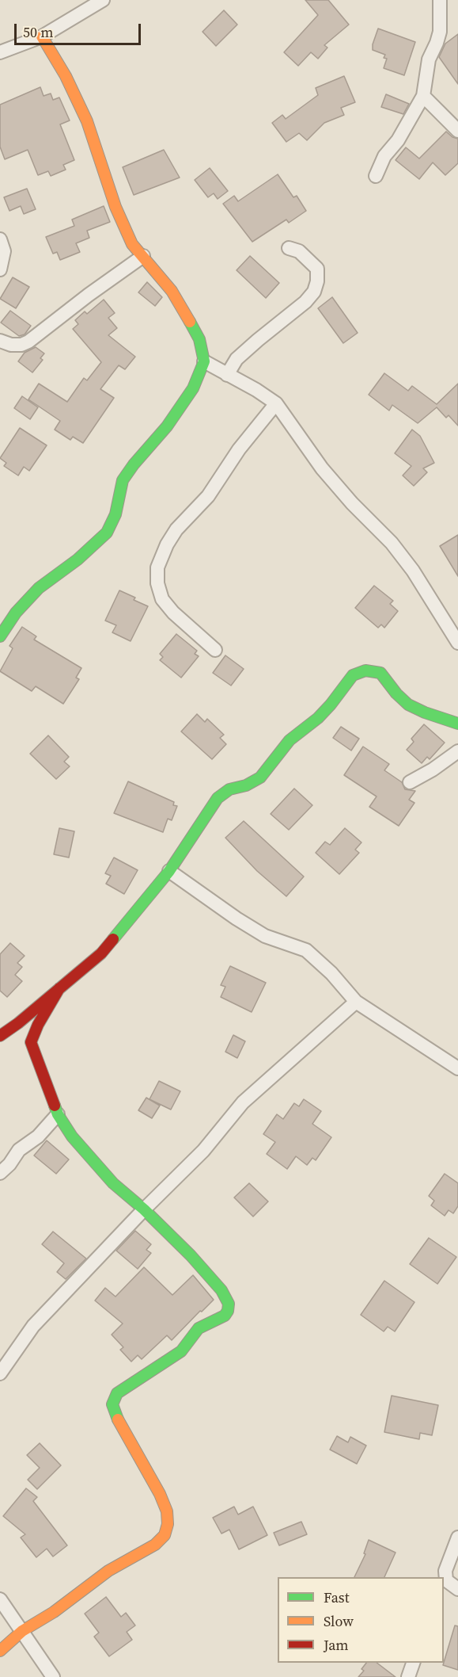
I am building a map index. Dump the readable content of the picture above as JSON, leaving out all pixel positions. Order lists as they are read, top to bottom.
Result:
{
  "legend": ["Fast", "Slow", "Jam"],
  "scale_bar": "50 m"
}
